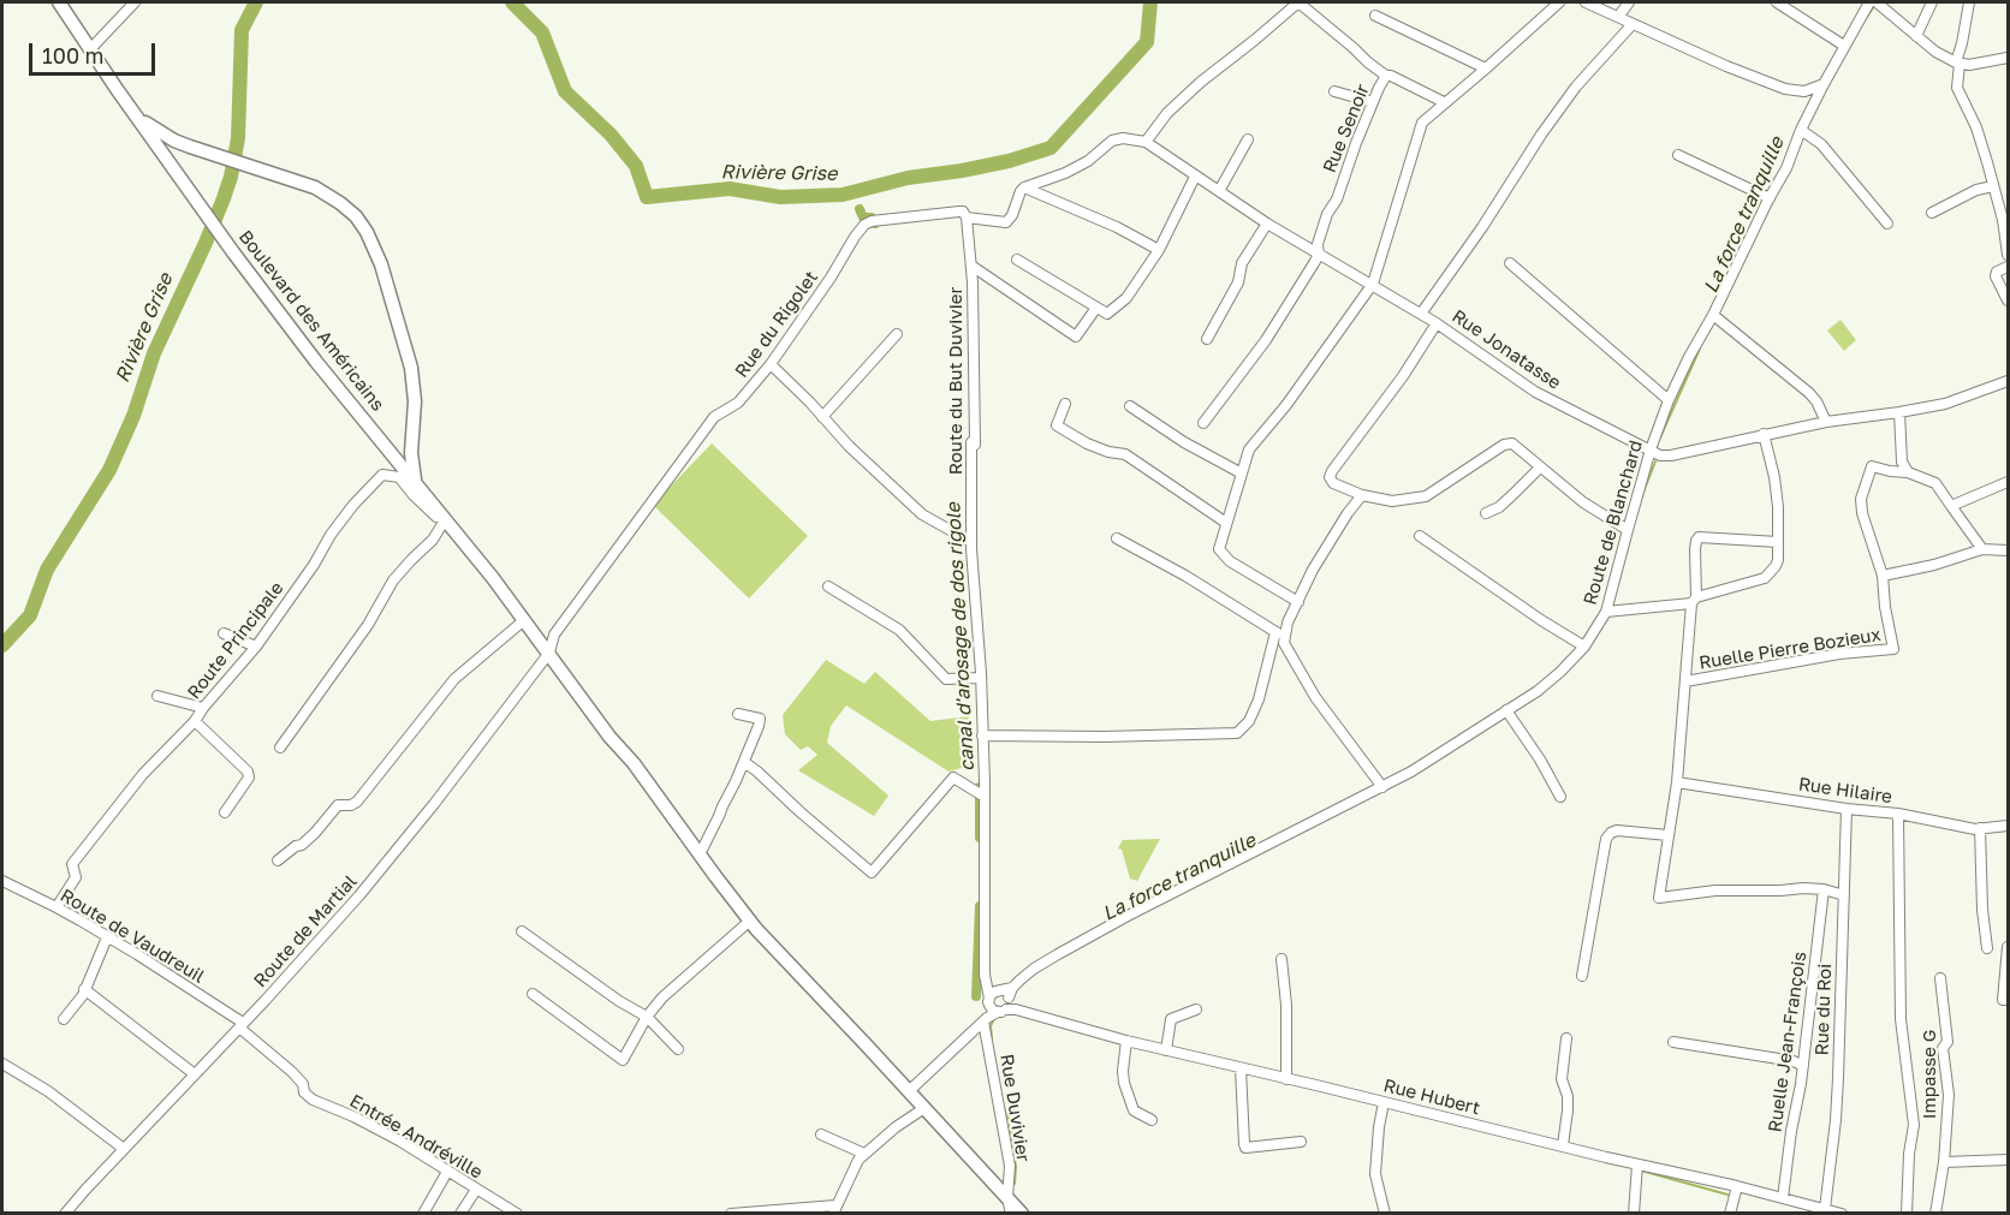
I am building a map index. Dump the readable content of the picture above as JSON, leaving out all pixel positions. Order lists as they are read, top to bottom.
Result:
{
  "streets": {
    "main road": ["Boulevard des Américains"],
    "street": [
      "Rue Senoir",
      "Rue du Rigolet",
      "Rue Jonatasse",
      "Route du But Duvivier",
      "Route de Blanchard",
      "Route Principale",
      "Ruelle Pierre Bozieux",
      "Rue Hilaire",
      "Route de Martial",
      "Route de Vaudreuil",
      "Rue du Roi",
      "Ruelle Jean-François",
      "Impasse G",
      "Rue Hubert",
      "Rue Duvivier",
      "Entrée Andréville"
    ]
  },
  "crossings": [
    ["Rue Senoir", "Rue Jonatasse"],
    ["Boulevard des Américains", "Rue du Rigolet"],
    ["Boulevard des Américains", "Route de Blanchard"],
    ["Boulevard des Américains", "Route Principale"],
    ["Boulevard des Américains", "Route de Martial"],
    ["Boulevard des Américains", "Rue Duvivier"],
    ["Rue du Rigolet", "Route du But Duvivier"],
    ["Rue du Rigolet", "Route de Martial"],
    ["Rue Jonatasse", "Route de Blanchard"],
    ["Route du But Duvivier", "Route de Blanchard"],
    ["Route du But Duvivier", "Rue Hubert"],
    ["Route de Blanchard", "Rue Hubert"],
    ["Route de Blanchard", "Rue Duvivier"],
    ["Route Principale", "Route de Vaudreuil"],
    ["Rue Hilaire", "Rue du Roi"],
    ["Route de Martial", "Route de Vaudreuil"],
    ["Route de Martial", "Entrée Andréville"],
    ["Route de Vaudreuil", "Entrée Andréville"],
    ["Rue du Roi", "Rue Hubert"],
    ["Ruelle Jean-François", "Rue Hubert"]
  ],
  "water": ["Rivière Grise", "La force tranquille", "canal d'arosage de dos rigole"],
  "scale_bar": "100 m"
}
